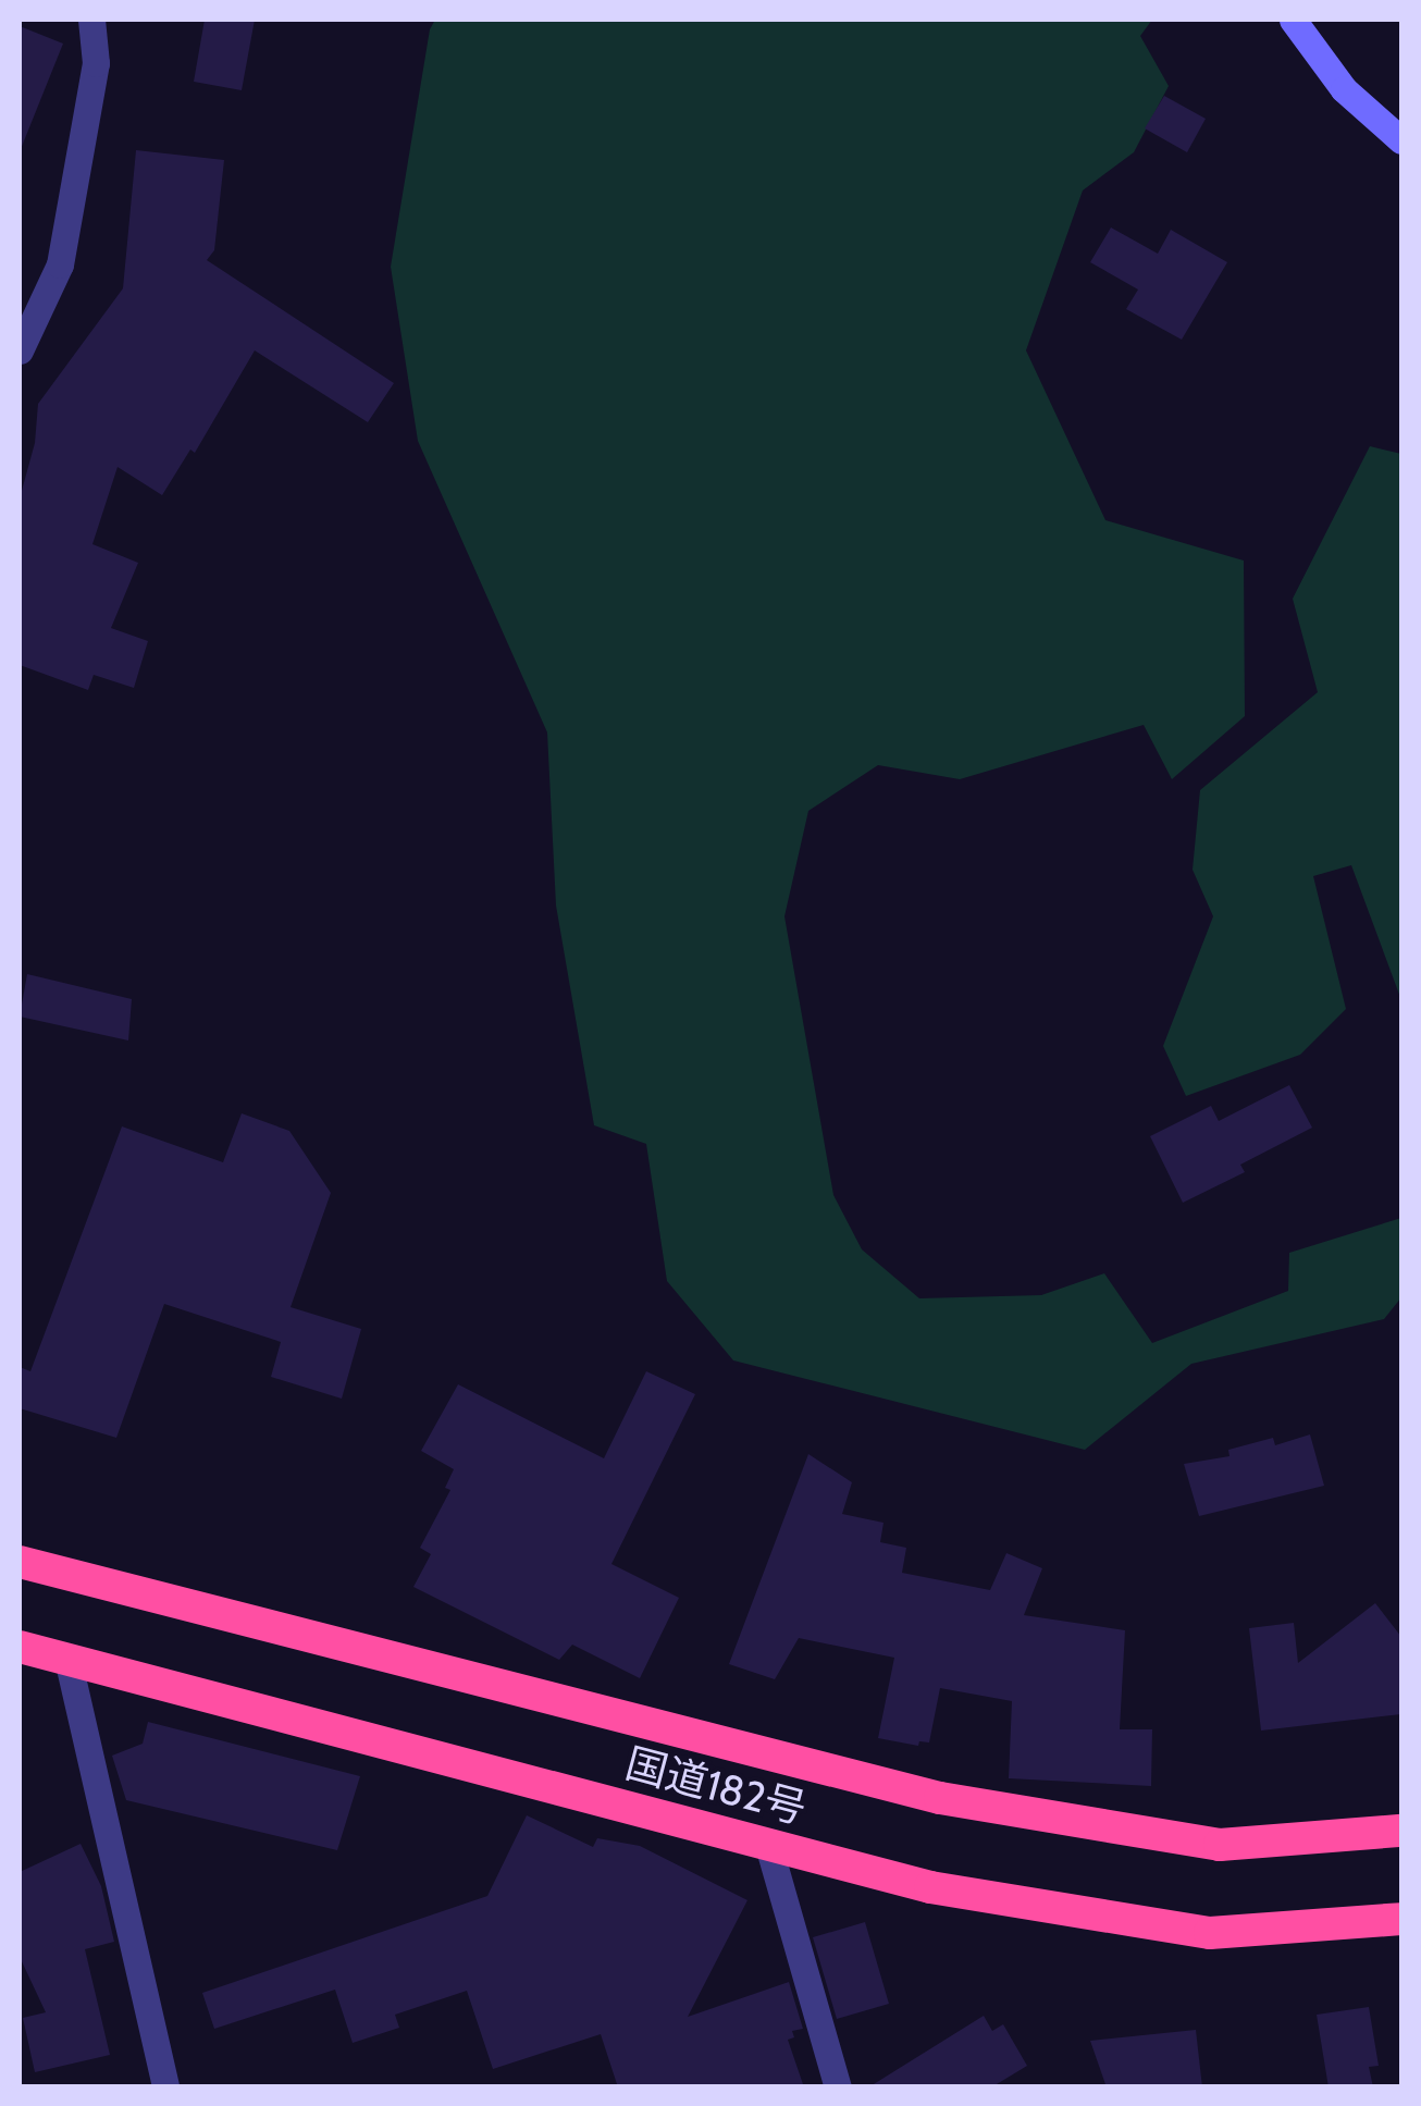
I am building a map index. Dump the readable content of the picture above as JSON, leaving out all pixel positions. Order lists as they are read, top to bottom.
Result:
{
  "streets": {
    "highway": ["国道182号"]
  }
}
